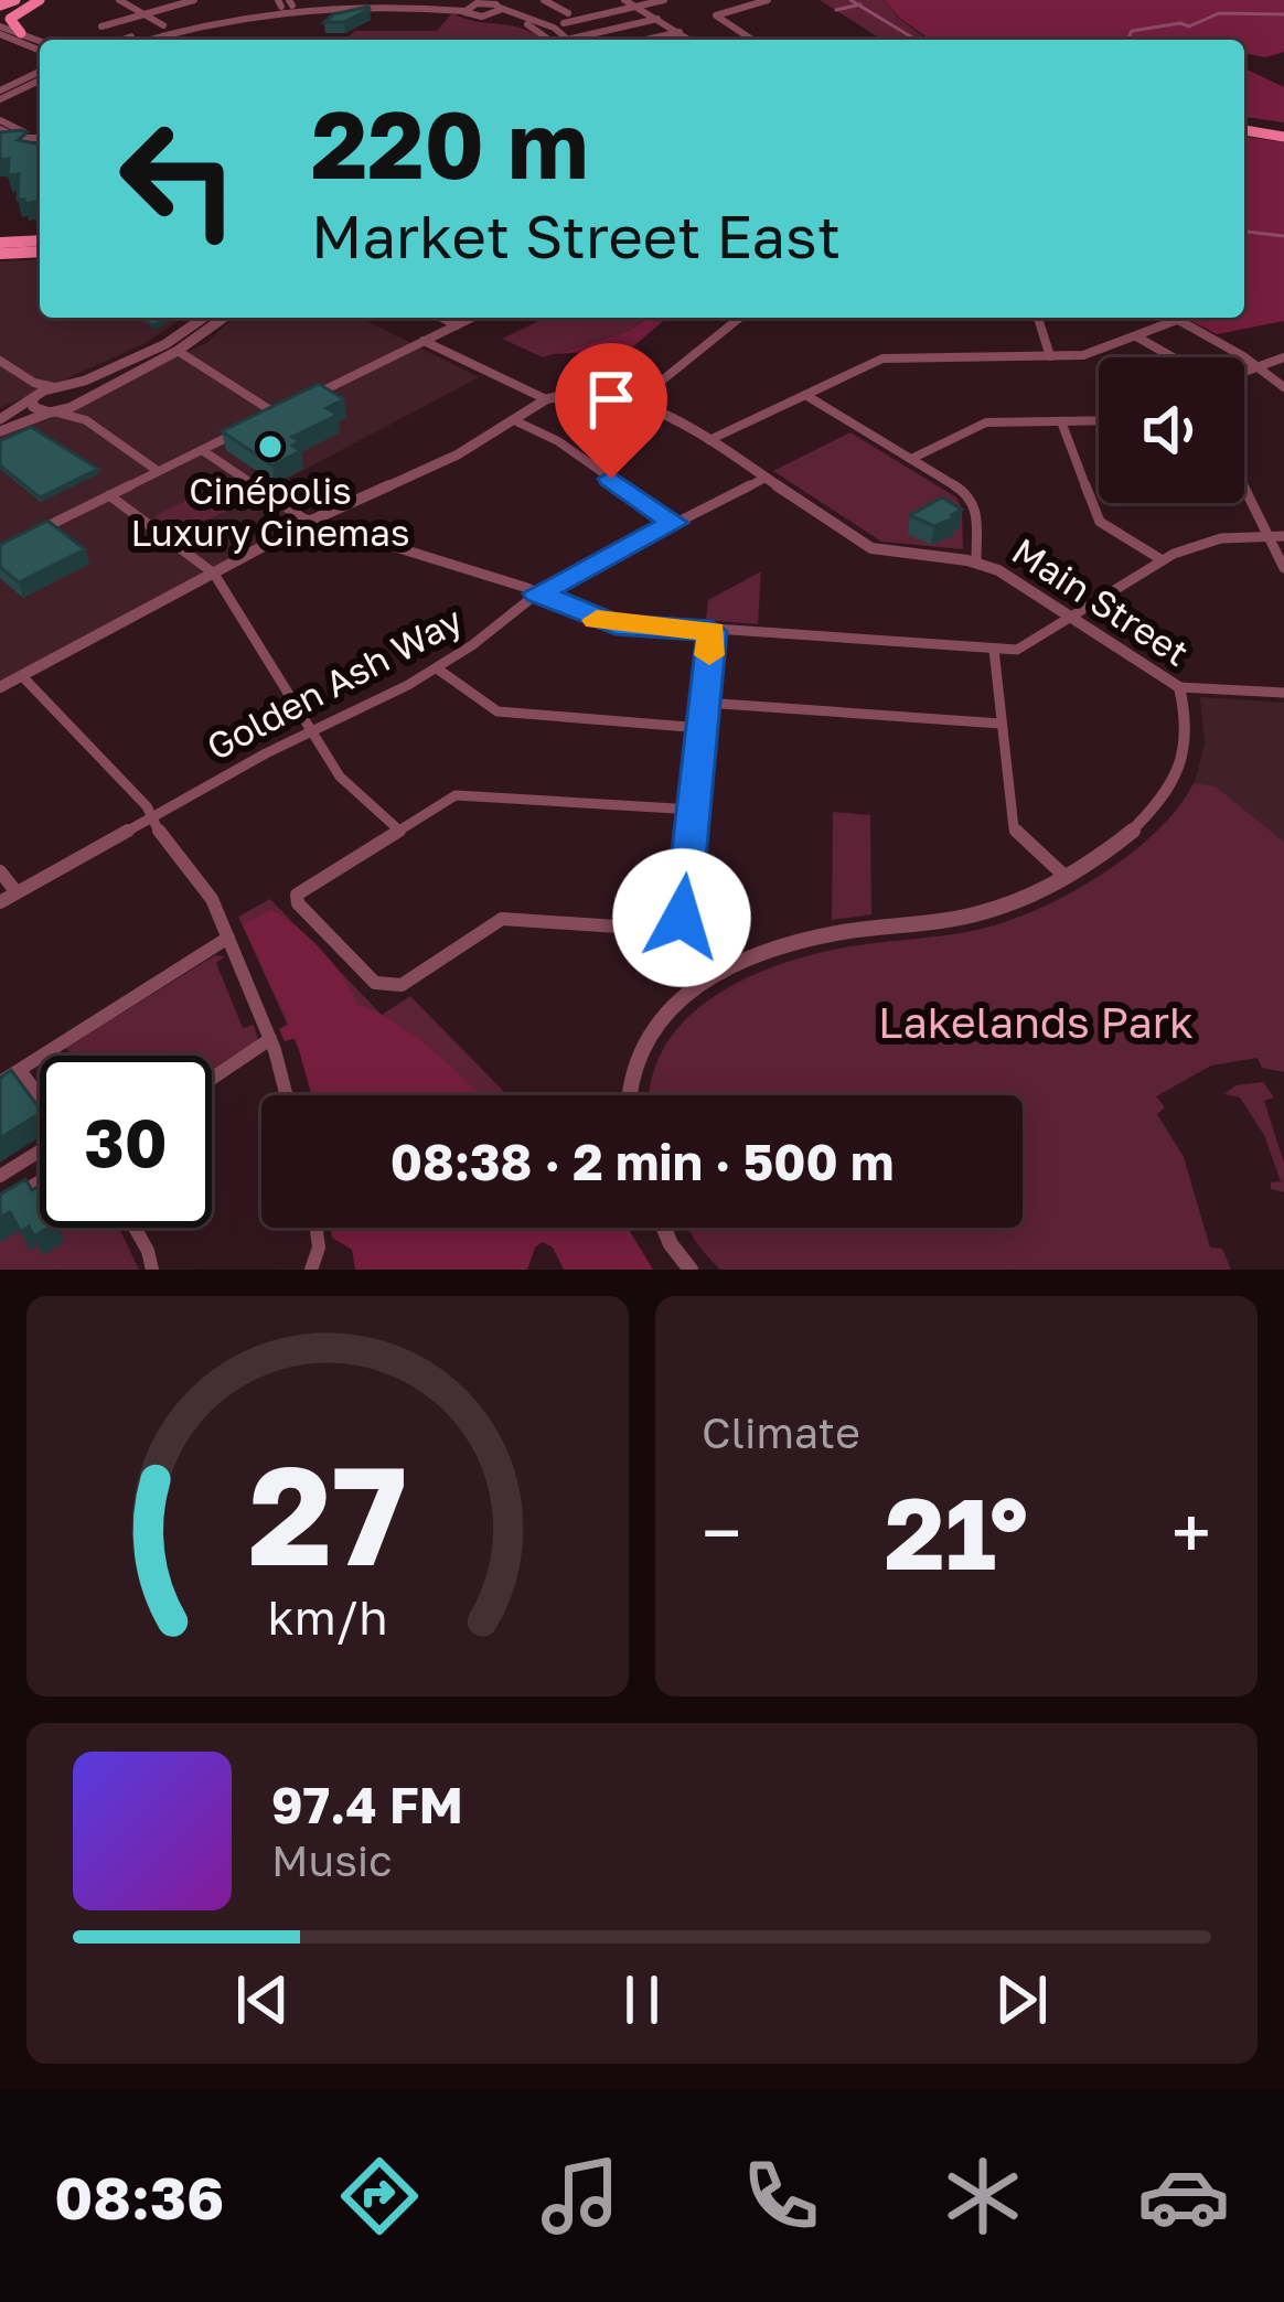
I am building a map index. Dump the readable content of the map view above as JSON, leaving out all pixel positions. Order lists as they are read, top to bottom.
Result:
{
  "streets": {
    "street": ["Main Street", "Golden Ash Way"]
  },
  "crossings": [
    ["Main Street", "Golden Ash Way"]
  ],
  "parks": ["Lakelands Park"],
  "places": ["Cinépolis Luxury Cinemas"],
  "page": {
    "turn": ["220 m", "Market Street East"],
    "limit": "30",
    "trip": "08:38 · 2 min · 500 m",
    "tile": "Climate",
    "heat": ["−", "21°", "+"],
    "song": ["97.4 FM", "Music"],
    "tabs": "08:36",
    "gauge": ["27", "km/h"]
  }
}
